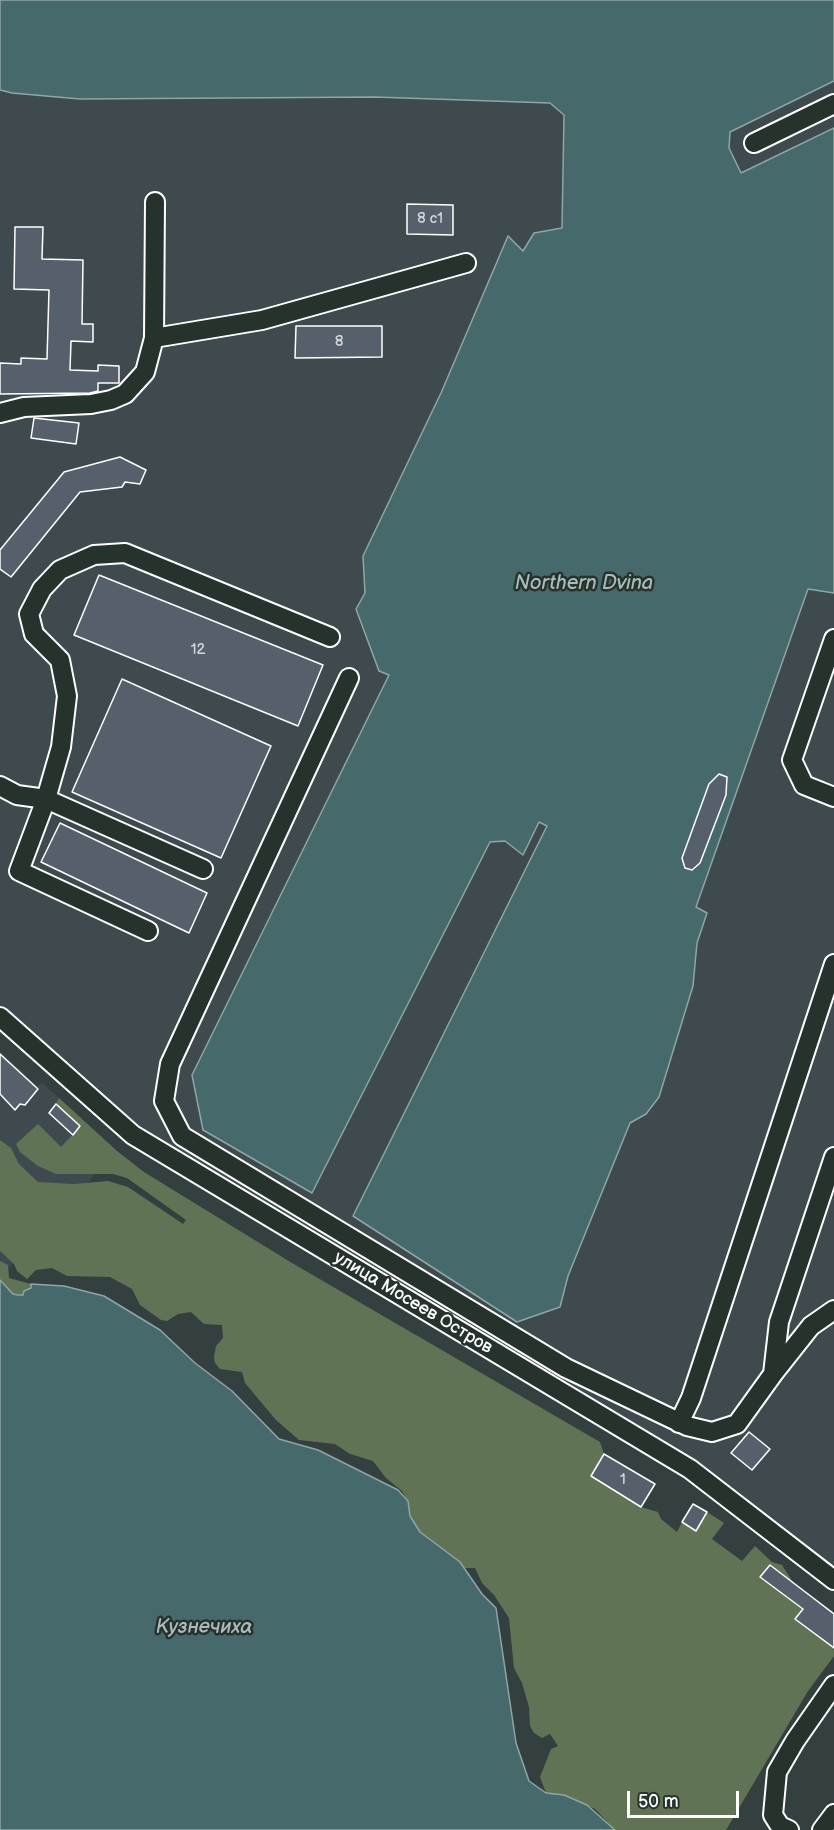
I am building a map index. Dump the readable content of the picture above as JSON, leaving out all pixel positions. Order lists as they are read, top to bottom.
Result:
{
  "streets": {
    "street": ["улица Мосеев Остров"]
  },
  "water": ["Northern Dvina", "Кузнечиха"],
  "house_numbers": [
    "8 с1",
    "8",
    "12",
    "1"
  ],
  "scale_bar": "50 m"
}
